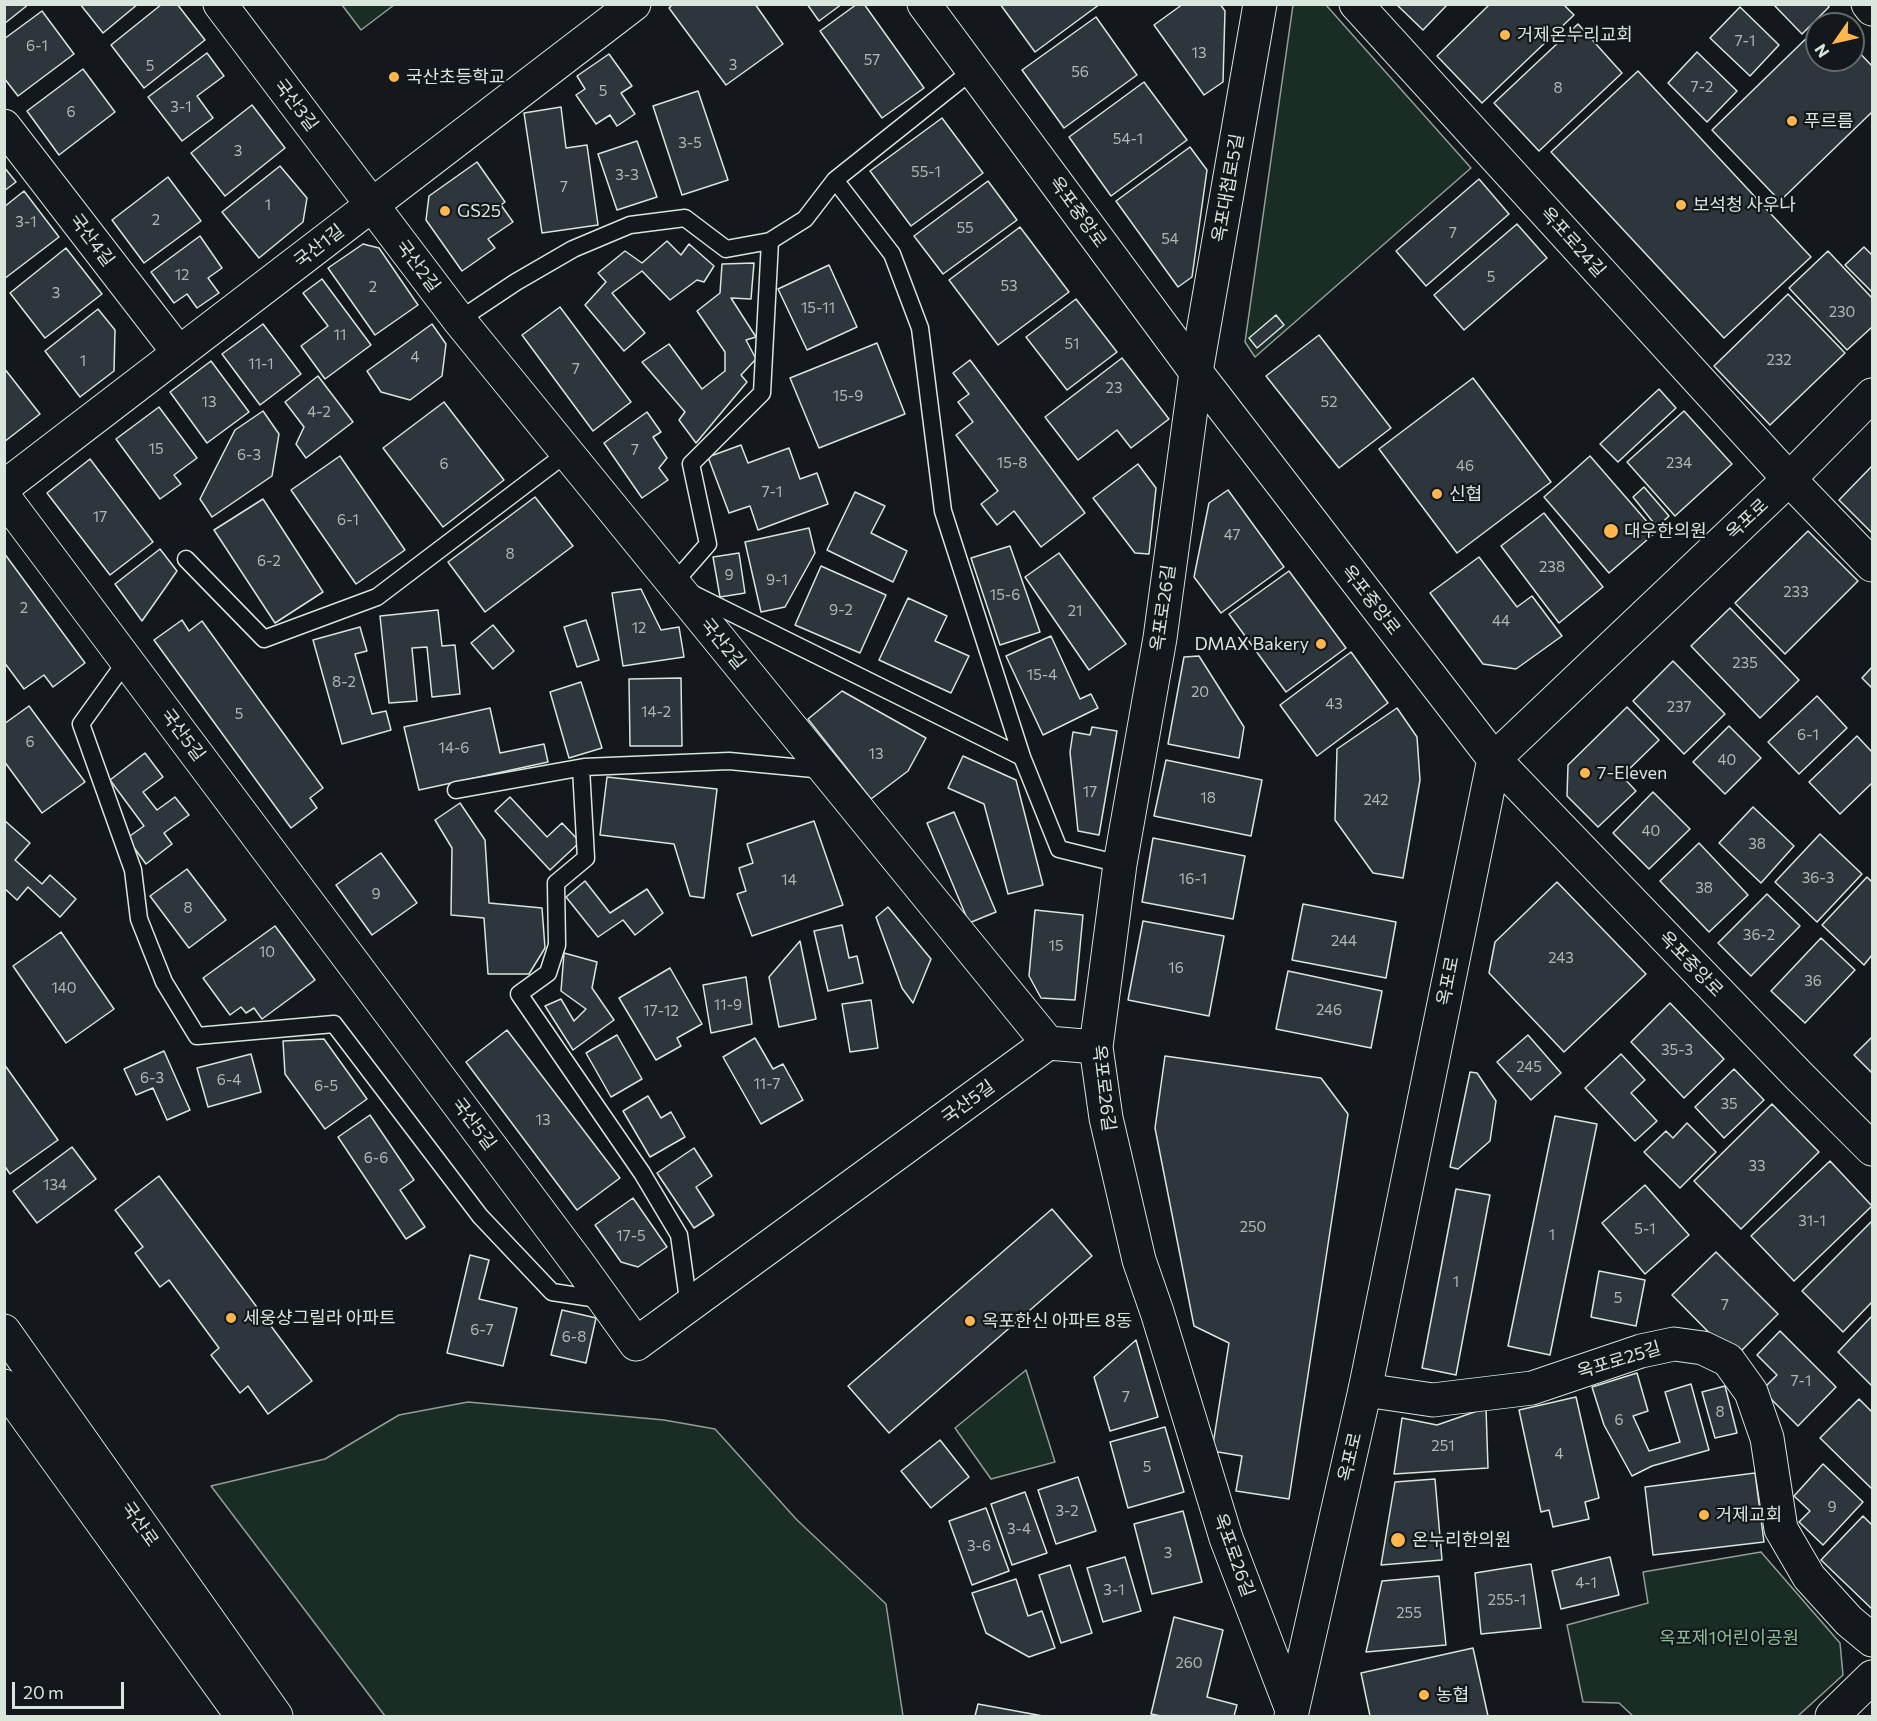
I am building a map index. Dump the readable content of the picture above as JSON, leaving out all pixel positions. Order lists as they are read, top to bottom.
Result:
{
  "streets": {
    "street": [
      "국산3길",
      "옥포대첩로5길",
      "옥포중앙로",
      "국산4길",
      "옥포로24길",
      "국산1길",
      "국산2길",
      "옥포로",
      "옥포로26길",
      "국산5길",
      "옥포로25길",
      "국산로"
    ]
  },
  "crossings": [
    ["국산3길", "국산1길"],
    ["국산3길", "국산2길"],
    ["옥포대첩로5길", "옥포중앙로"],
    ["옥포대첩로5길", "옥포로26길"],
    ["옥포중앙로", "옥포로"],
    ["옥포중앙로", "옥포로26길"],
    ["국산4길", "국산1길"],
    ["옥포로24길", "옥포로"],
    ["국산1길", "국산2길"],
    ["국산2길", "국산5길"],
    ["옥포로", "옥포로26길"],
    ["옥포로", "옥포로25길"]
  ],
  "parks": ["옥포제1어린이공원"],
  "places": [
    "거제온누리교회",
    "국산초등학교",
    "푸르름",
    "보석청 사우나",
    "GS25",
    "신협",
    "대우한의원",
    "DMAX Bakery",
    "7-Eleven",
    "세웅샹그릴라 아파트",
    "옥포한신 아파트 8동",
    "거제교회",
    "온누리한의원",
    "농협"
  ],
  "house_numbers": [
    "7-1",
    "6-1",
    "13",
    "57",
    "3",
    "5",
    "56",
    "7-2",
    "8",
    "5",
    "3-1",
    "6",
    "54-1",
    "3-5",
    "3",
    "55-1",
    "3-3",
    "7",
    "1",
    "2",
    "3-1",
    "55",
    "7",
    "54",
    "12",
    "5",
    "53",
    "2",
    "3",
    "15-11",
    "230",
    "11",
    "51",
    "4",
    "232",
    "1",
    "11-1",
    "7",
    "23",
    "15-9",
    "13",
    "52",
    "4-2",
    "15",
    "7",
    "6-3",
    "15-8",
    "234",
    "6",
    "46",
    "7-1",
    "17",
    "6-1",
    "47",
    "8",
    "6-2",
    "238",
    "9",
    "9-1",
    "233",
    "15-6",
    "2",
    "9-2",
    "21",
    "44",
    "12",
    "235",
    "15-4",
    "8-2",
    "20",
    "43",
    "237",
    "14-2",
    "5",
    "6-1",
    "6",
    "14-6",
    "13",
    "40",
    "17",
    "18",
    "242",
    "40",
    "38",
    "36-3",
    "16-1",
    "14",
    "38",
    "9",
    "8",
    "36-2",
    "244",
    "15",
    "10",
    "243",
    "16",
    "36",
    "140",
    "11-9",
    "246",
    "17-12",
    "35-3",
    "245",
    "6-3",
    "6-4",
    "11-7",
    "6-5",
    "35",
    "13",
    "6-6",
    "33",
    "134",
    "31-1",
    "250",
    "5-1",
    "1",
    "17-5",
    "1",
    "5",
    "7",
    "6-7",
    "6-8",
    "7-1",
    "7",
    "8",
    "6",
    "251",
    "4",
    "5",
    "9",
    "3-2",
    "3-4",
    "3-6",
    "3",
    "4-1",
    "3-1",
    "255-1",
    "255",
    "260"
  ],
  "scale_bar": "20 m",
  "north": "bottom left"
}
